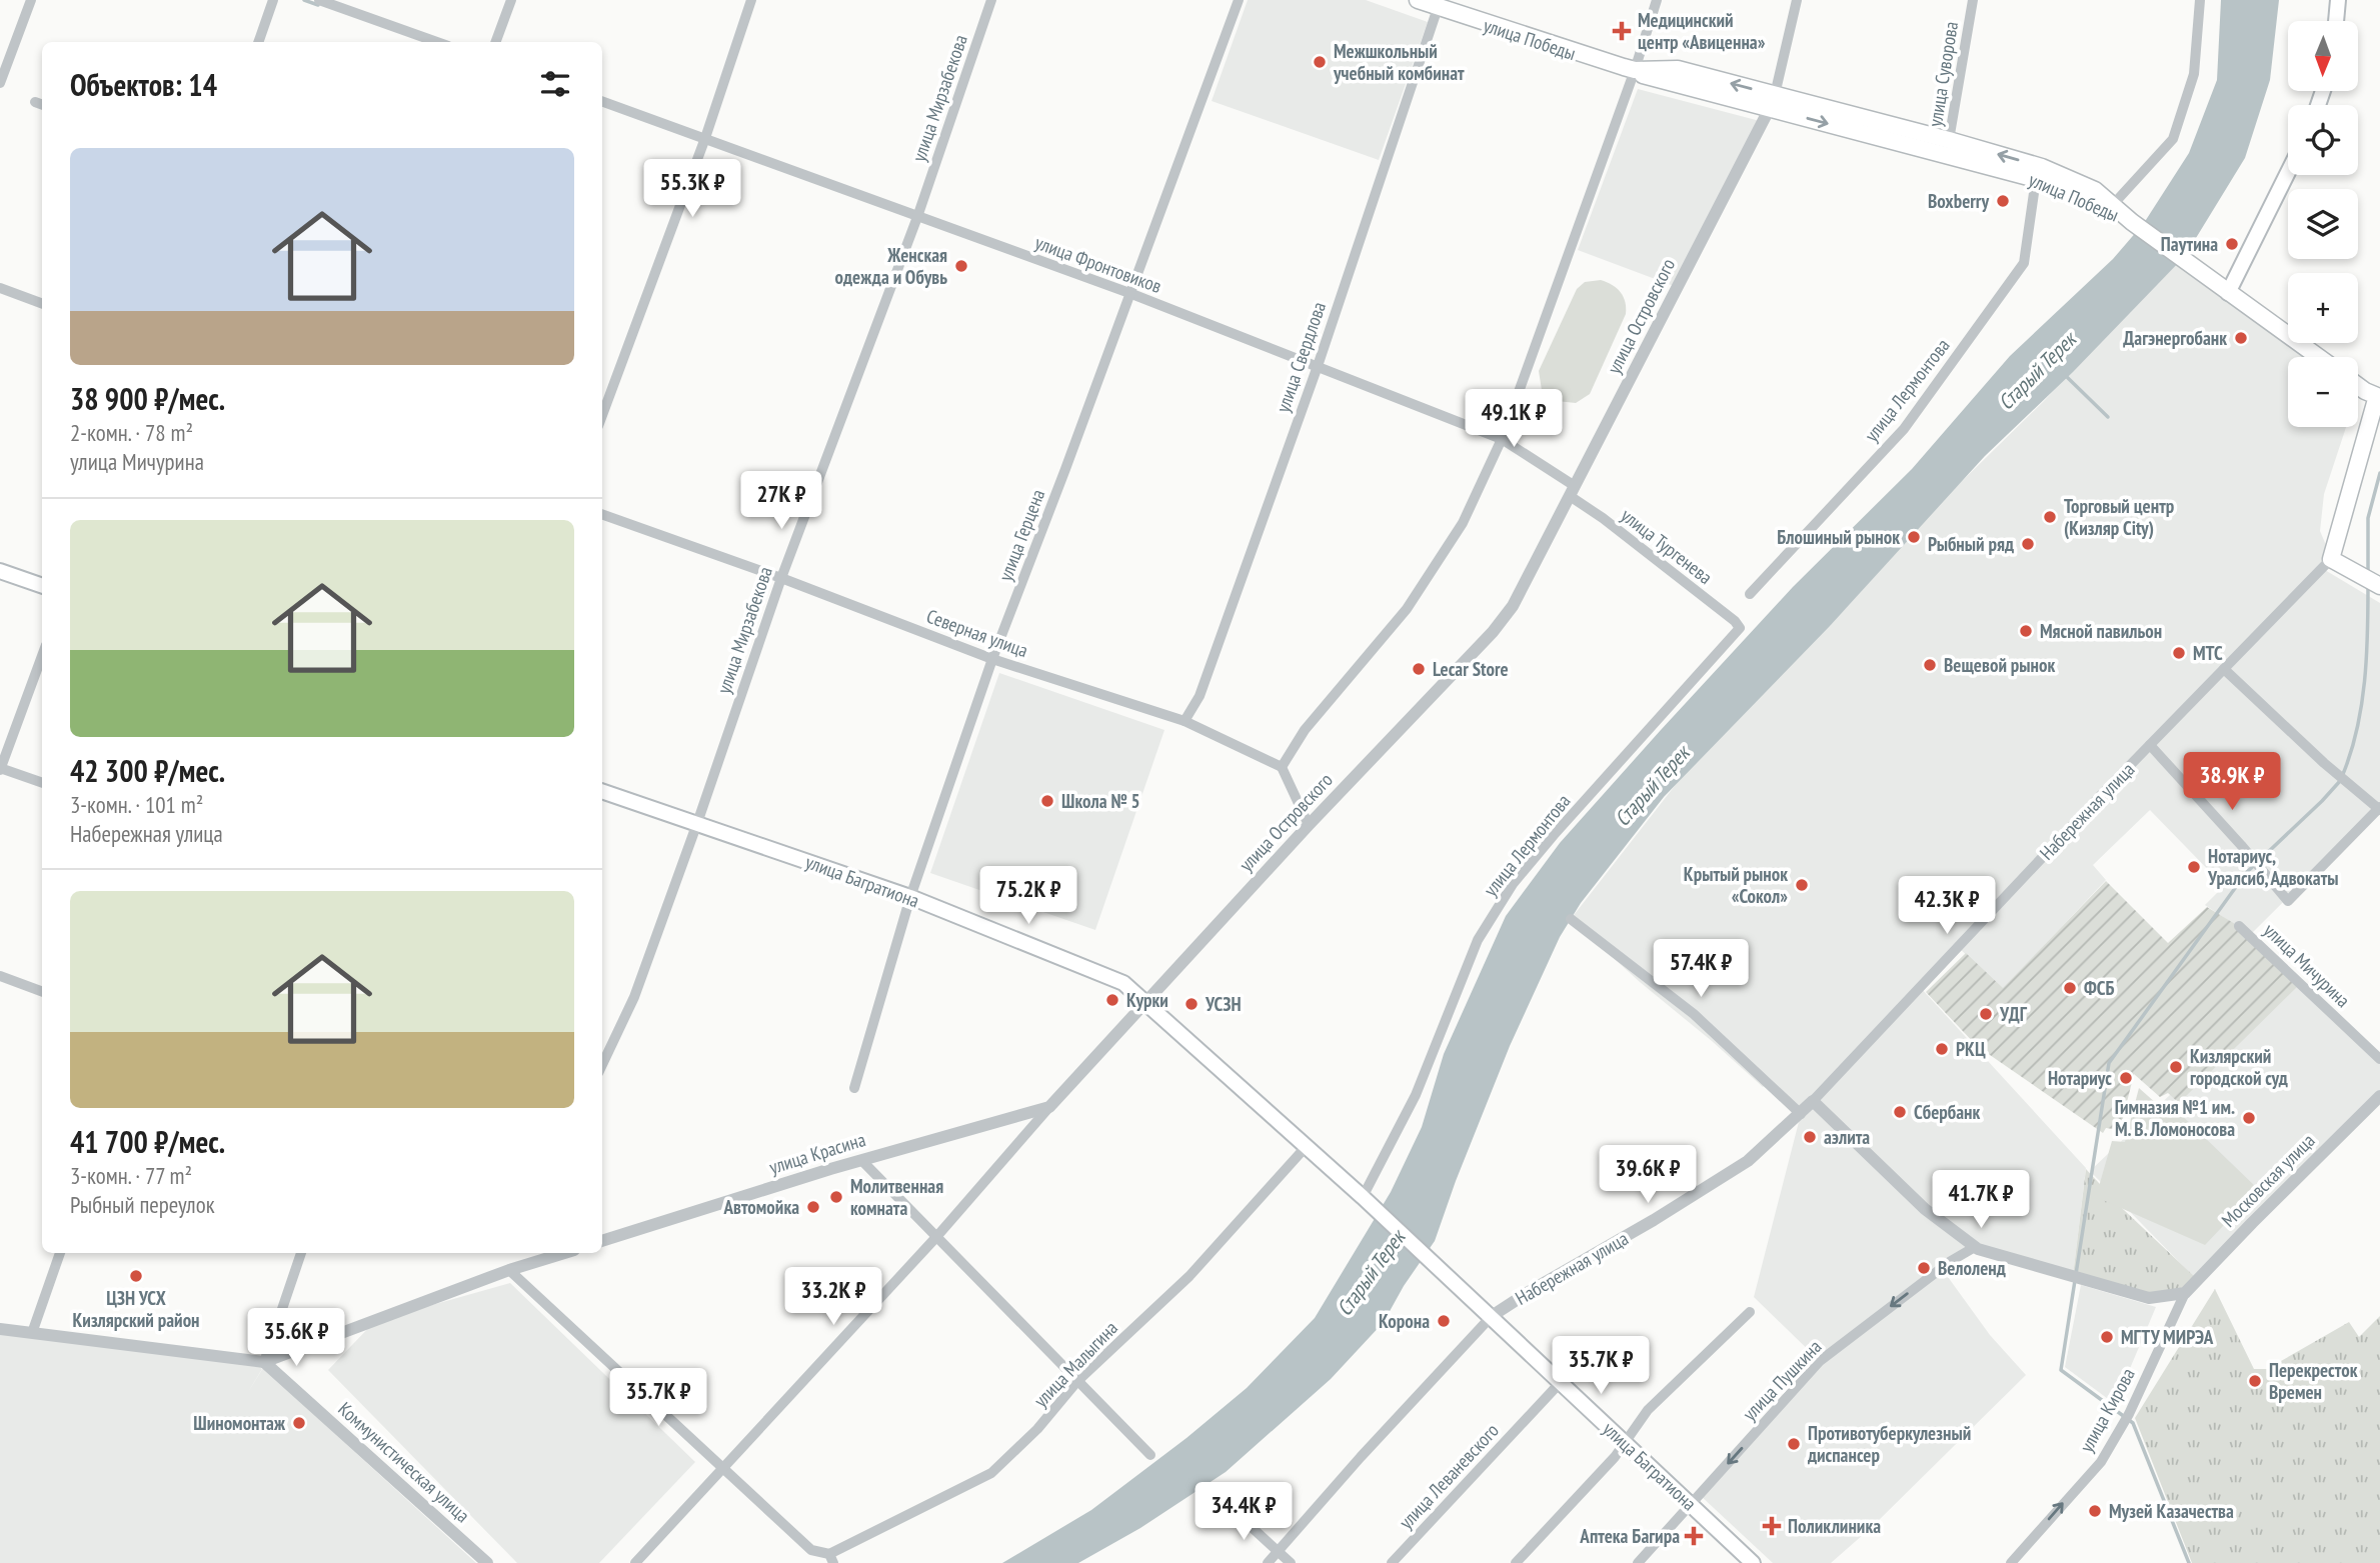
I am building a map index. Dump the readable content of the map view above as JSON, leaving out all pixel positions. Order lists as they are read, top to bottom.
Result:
{
  "streets": {
    "main road": ["улица Победы", "Набережная улица", "улица Багратиона"],
    "street": [
      "улица Суворова",
      "улица Мирзабекова",
      "улица Фронтовиков",
      "улица Островского",
      "улица Свердлова",
      "улица Лермонтова",
      "улица Герцена",
      "улица Тургенева",
      "Северная улица",
      "улица Мичурина",
      "улица Красина",
      "Московская улица",
      "улица Малыгина",
      "улица Пушкина",
      "улица Кирова",
      "Коммунистическая улица",
      "улица Леваневского"
    ]
  },
  "crossings": [
    ["улица Победы", "улица Суворова"],
    ["улица Победы", "улица Островского"],
    ["улица Победы", "улица Свердлова"],
    ["улица Победы", "улица Лермонтова"],
    ["улица Мирзабекова", "улица Фронтовиков"],
    ["улица Мирзабекова", "Северная улица"],
    ["улица Мирзабекова", "улица Багратиона"],
    ["улица Фронтовиков", "улица Островского"],
    ["улица Фронтовиков", "улица Свердлова"],
    ["улица Фронтовиков", "улица Герцена"],
    ["улица Фронтовиков", "улица Тургенева"],
    ["улица Островского", "улица Тургенева"],
    ["улица Островского", "Северная улица"],
    ["улица Островского", "улица Багратиона"],
    ["улица Островского", "улица Красина"],
    ["улица Свердлова", "Северная улица"],
    ["улица Лермонтова", "улица Тургенева"],
    ["улица Лермонтова", "улица Багратиона"],
    ["улица Герцена", "Северная улица"],
    ["улица Герцена", "улица Багратиона"],
    ["Набережная улица", "улица Багратиона"],
    ["Набережная улица", "улица Мичурина"],
    ["улица Багратиона", "улица Малыгина"],
    ["улица Багратиона", "улица Пушкина"],
    ["улица Багратиона", "улица Леваневского"],
    ["Московская улица", "улица Кирова"]
  ],
  "one_way": ["улица Кирова"],
  "water": ["Старый Терек"],
  "places": {
    "health": ["Медицинский центр «Авиценна»", "Поликлиника", "Аптека Багира"],
    "other": [
      "Межшкольный учебный комбинат",
      "Boxberry",
      "Паутина",
      "Женская одежда и Обувь",
      "Дагэнергобанк",
      "Торговый центр (Кизляр City)",
      "Блошиный рынок",
      "Рыбный ряд",
      "Мясной павильон",
      "МТС",
      "Вещевой рынок",
      "Lecar Store",
      "Школа № 5",
      "Нотариус, Уралсиб, Адвокаты",
      "Крытый рынок «Сокол»",
      "ФСБ",
      "Курки",
      "УСЗН",
      "УДГ",
      "РКЦ",
      "Кизлярский городской суд",
      "Нотариус",
      "Сбербанк",
      "Гимназия №1 им. М. В. Ломоносова",
      "аэлита",
      "Молитвенная комната",
      "Автомойка",
      "Велоленд",
      "ЦЗН УСХ Кизлярский район",
      "Корона",
      "МГТУ МИРЭА",
      "Перекресток Времен",
      "Шиномонтаж",
      "Противотуберкулезный диспансер",
      "Музей Казачества"
    ]
  },
  "north": "bottom",
  "page": {
    "map_buttons": ["+", "−"],
    "heading": "Объектов: 14",
    "list": [
      {
        "name": "38 900 ₽/мес.",
        "note": "2-комн. · 78 m² · улица Мичурина"
      },
      {
        "name": "42 300 ₽/мес.",
        "note": "3-комн. · 101 m² · Набережная улица"
      },
      {
        "name": "41 700 ₽/мес.",
        "note": "3-комн. · 77 m² · Рыбный переулок"
      }
    ],
    "price": [
      "55.3K ₽",
      "49.1K ₽",
      "27K ₽",
      "38.9K ₽",
      "75.2K ₽",
      "42.3K ₽",
      "57.4K ₽",
      "39.6K ₽",
      "41.7K ₽",
      "33.2K ₽",
      "35.6K ₽",
      "35.7K ₽",
      "35.7K ₽",
      "34.4K ₽"
    ]
  }
}
